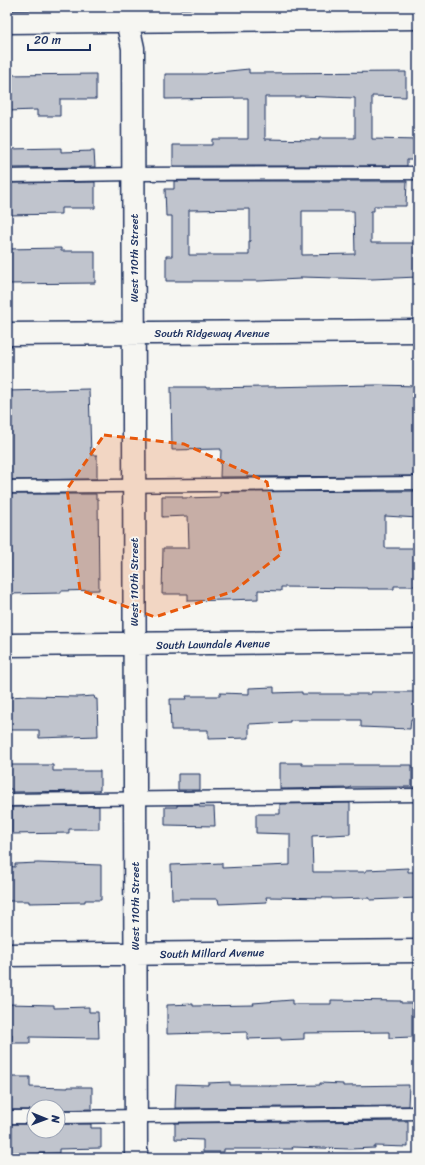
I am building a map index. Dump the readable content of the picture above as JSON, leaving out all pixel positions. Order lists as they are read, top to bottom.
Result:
{
  "streets": {
    "street": [
      "West 110th Street",
      "South Ridgeway Avenue",
      "South Lawndale Avenue",
      "South Millard Avenue"
    ]
  },
  "crossings": [
    ["West 110th Street", "South Ridgeway Avenue"],
    ["West 110th Street", "South Lawndale Avenue"],
    ["West 110th Street", "South Millard Avenue"]
  ],
  "scale_bar": "20 m",
  "north": "right"
}
